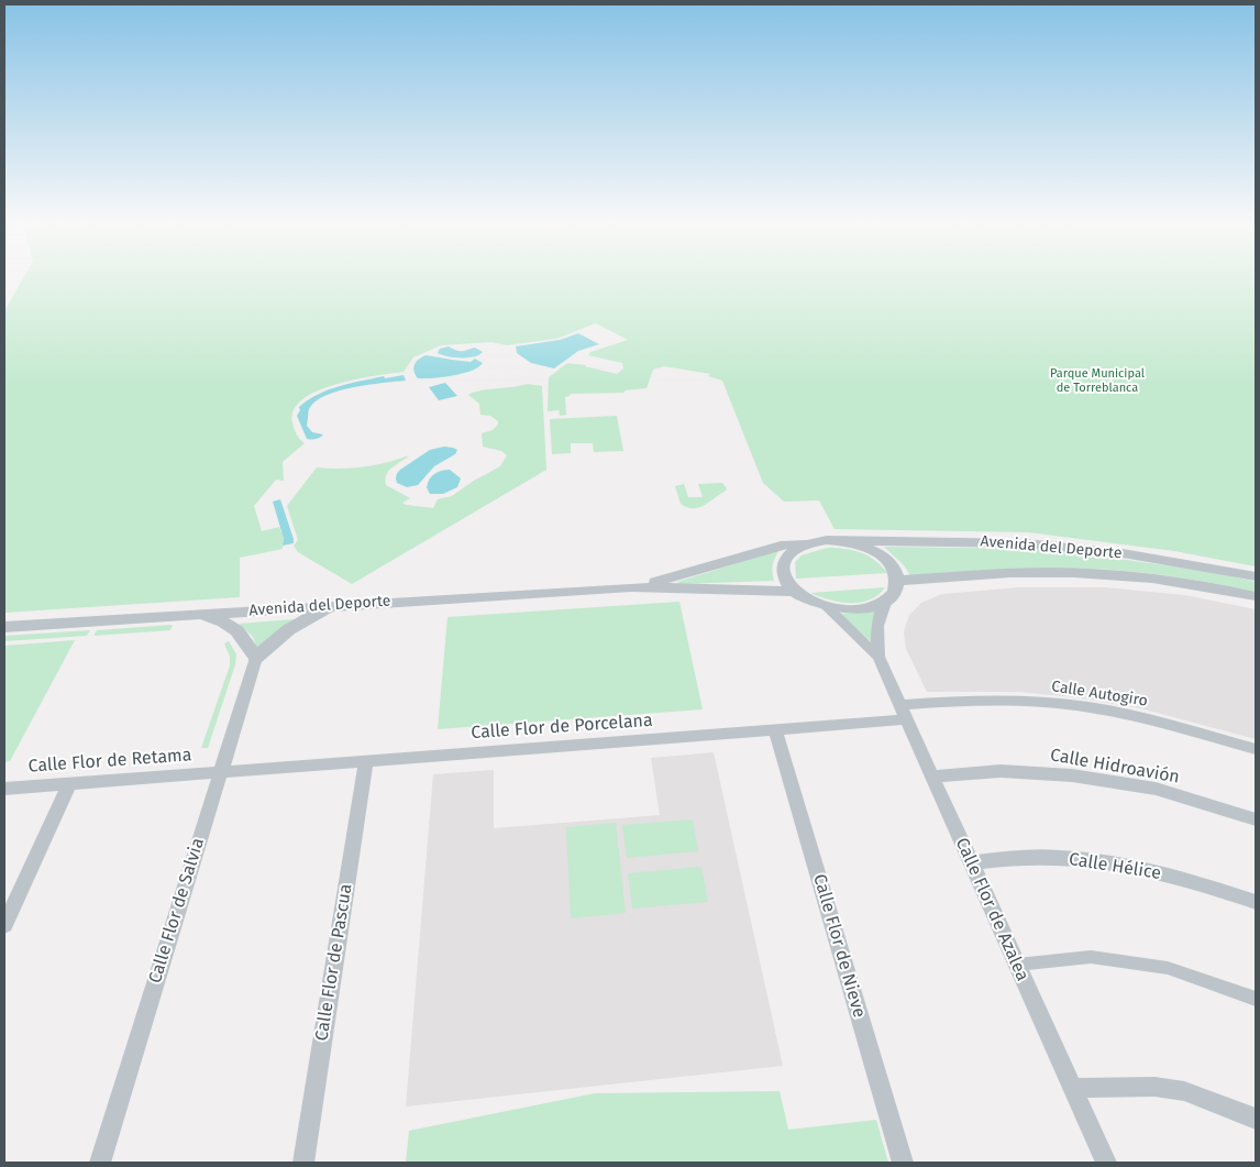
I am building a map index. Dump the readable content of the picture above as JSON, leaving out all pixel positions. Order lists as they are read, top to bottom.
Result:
{
  "streets": {
    "street": [
      "Avenida del Deporte",
      "Calle Autogiro",
      "Calle Flor de Porcelana",
      "Calle Flor de Retama",
      "Calle Hidroavión",
      "Calle Hélice",
      "Calle Flor de Azalea",
      "Calle Flor de Salvia",
      "Calle Flor de Nieve",
      "Calle Flor de Pascua"
    ]
  },
  "crossings": [
    ["Calle Autogiro", "Calle Flor de Porcelana"],
    ["Calle Autogiro", "Calle Flor de Azalea"],
    ["Calle Flor de Porcelana", "Calle Flor de Retama"],
    ["Calle Flor de Porcelana", "Calle Flor de Azalea"],
    ["Calle Flor de Porcelana", "Calle Flor de Salvia"],
    ["Calle Flor de Porcelana", "Calle Flor de Nieve"],
    ["Calle Flor de Porcelana", "Calle Flor de Pascua"],
    ["Calle Flor de Retama", "Calle Flor de Salvia"],
    ["Calle Hidroavión", "Calle Flor de Azalea"],
    ["Calle Hélice", "Calle Flor de Azalea"]
  ],
  "parks": ["Parque Municipal de Torreblanca"]
}
